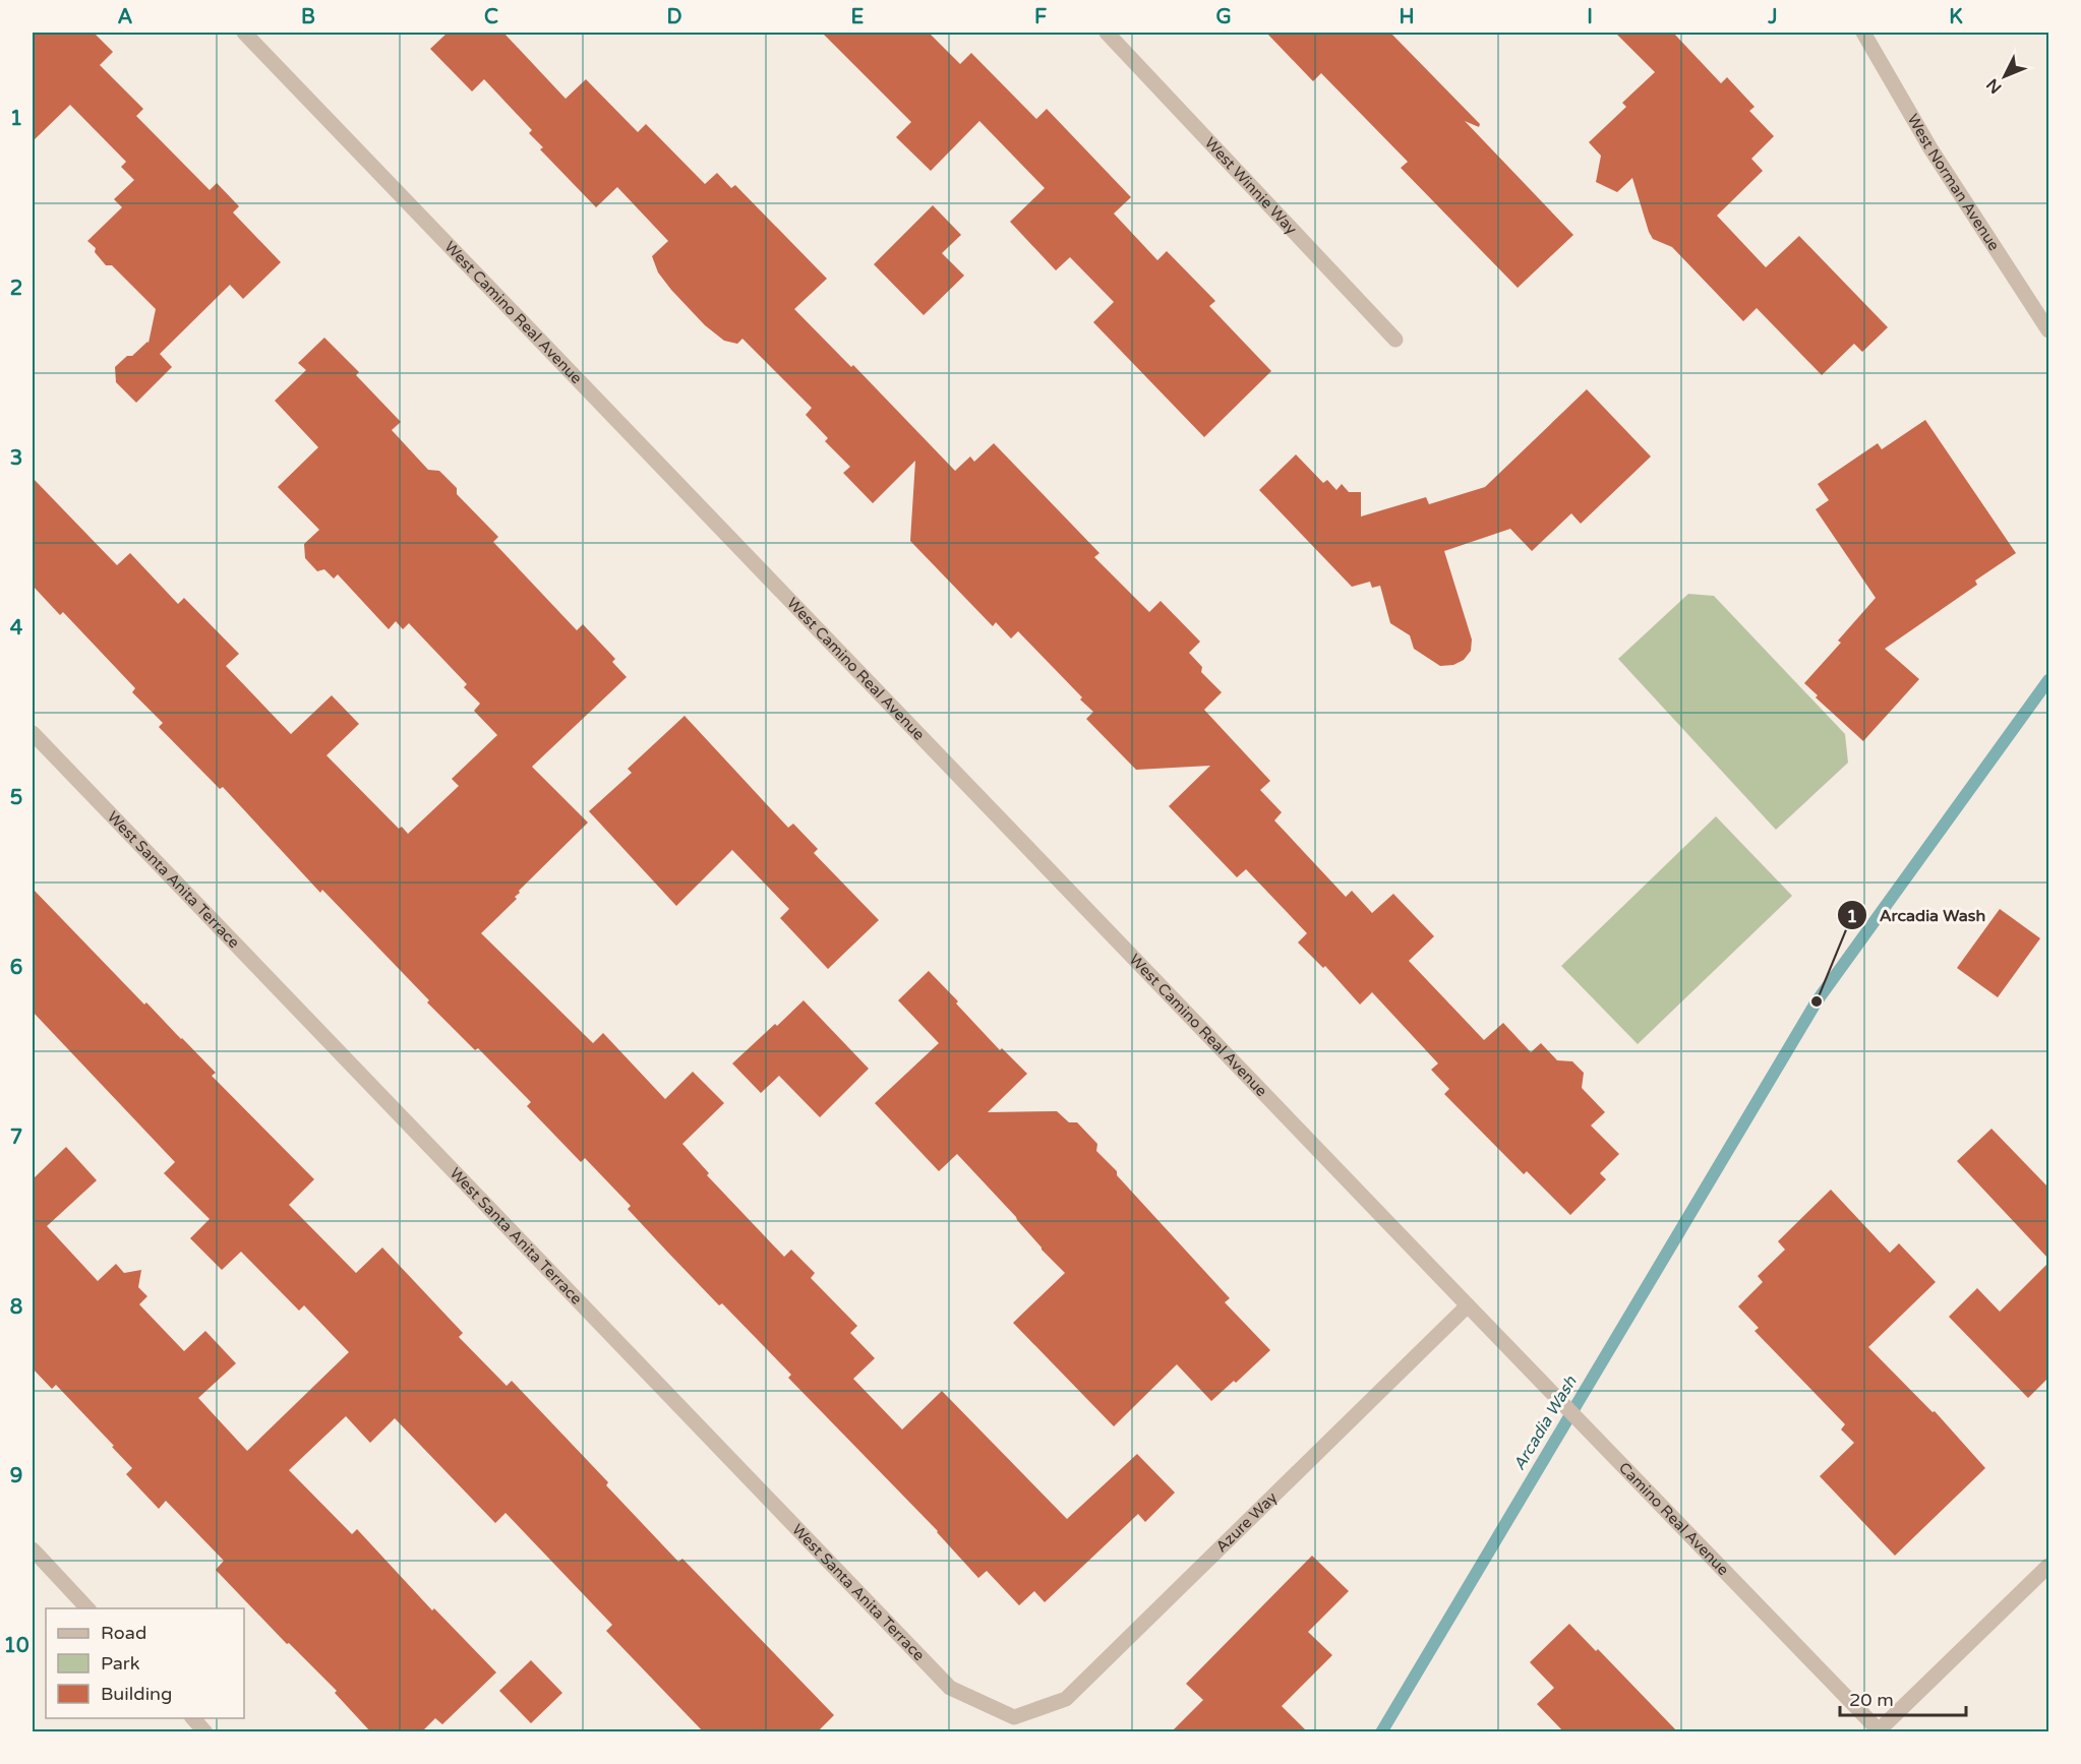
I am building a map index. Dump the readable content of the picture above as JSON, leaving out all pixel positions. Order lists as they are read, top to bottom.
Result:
{
  "streets": {
    "street": [
      "West Norman Avenue",
      "West Winnie Way",
      "West Camino Real Avenue",
      "West Santa Anita Terrace",
      "Camino Real Avenue",
      "Azure Way"
    ]
  },
  "crossings": [
    ["West Camino Real Avenue", "Camino Real Avenue"],
    ["West Camino Real Avenue", "Azure Way"],
    ["West Santa Anita Terrace", "Azure Way"],
    ["Camino Real Avenue", "Azure Way"]
  ],
  "water": ["Arcadia Wash"],
  "places": ["Arcadia Wash"],
  "legend": ["Road", "Park", "Building"],
  "scale_bar": "20 m",
  "north": "bottom left",
  "grid": {
    "columns": [
      "A",
      "B",
      "C",
      "D",
      "E",
      "F",
      "G",
      "H",
      "I",
      "J",
      "K"
    ],
    "rows": [
      "1",
      "2",
      "3",
      "4",
      "5",
      "6",
      "7",
      "8",
      "9",
      "10"
    ]
  }
}
